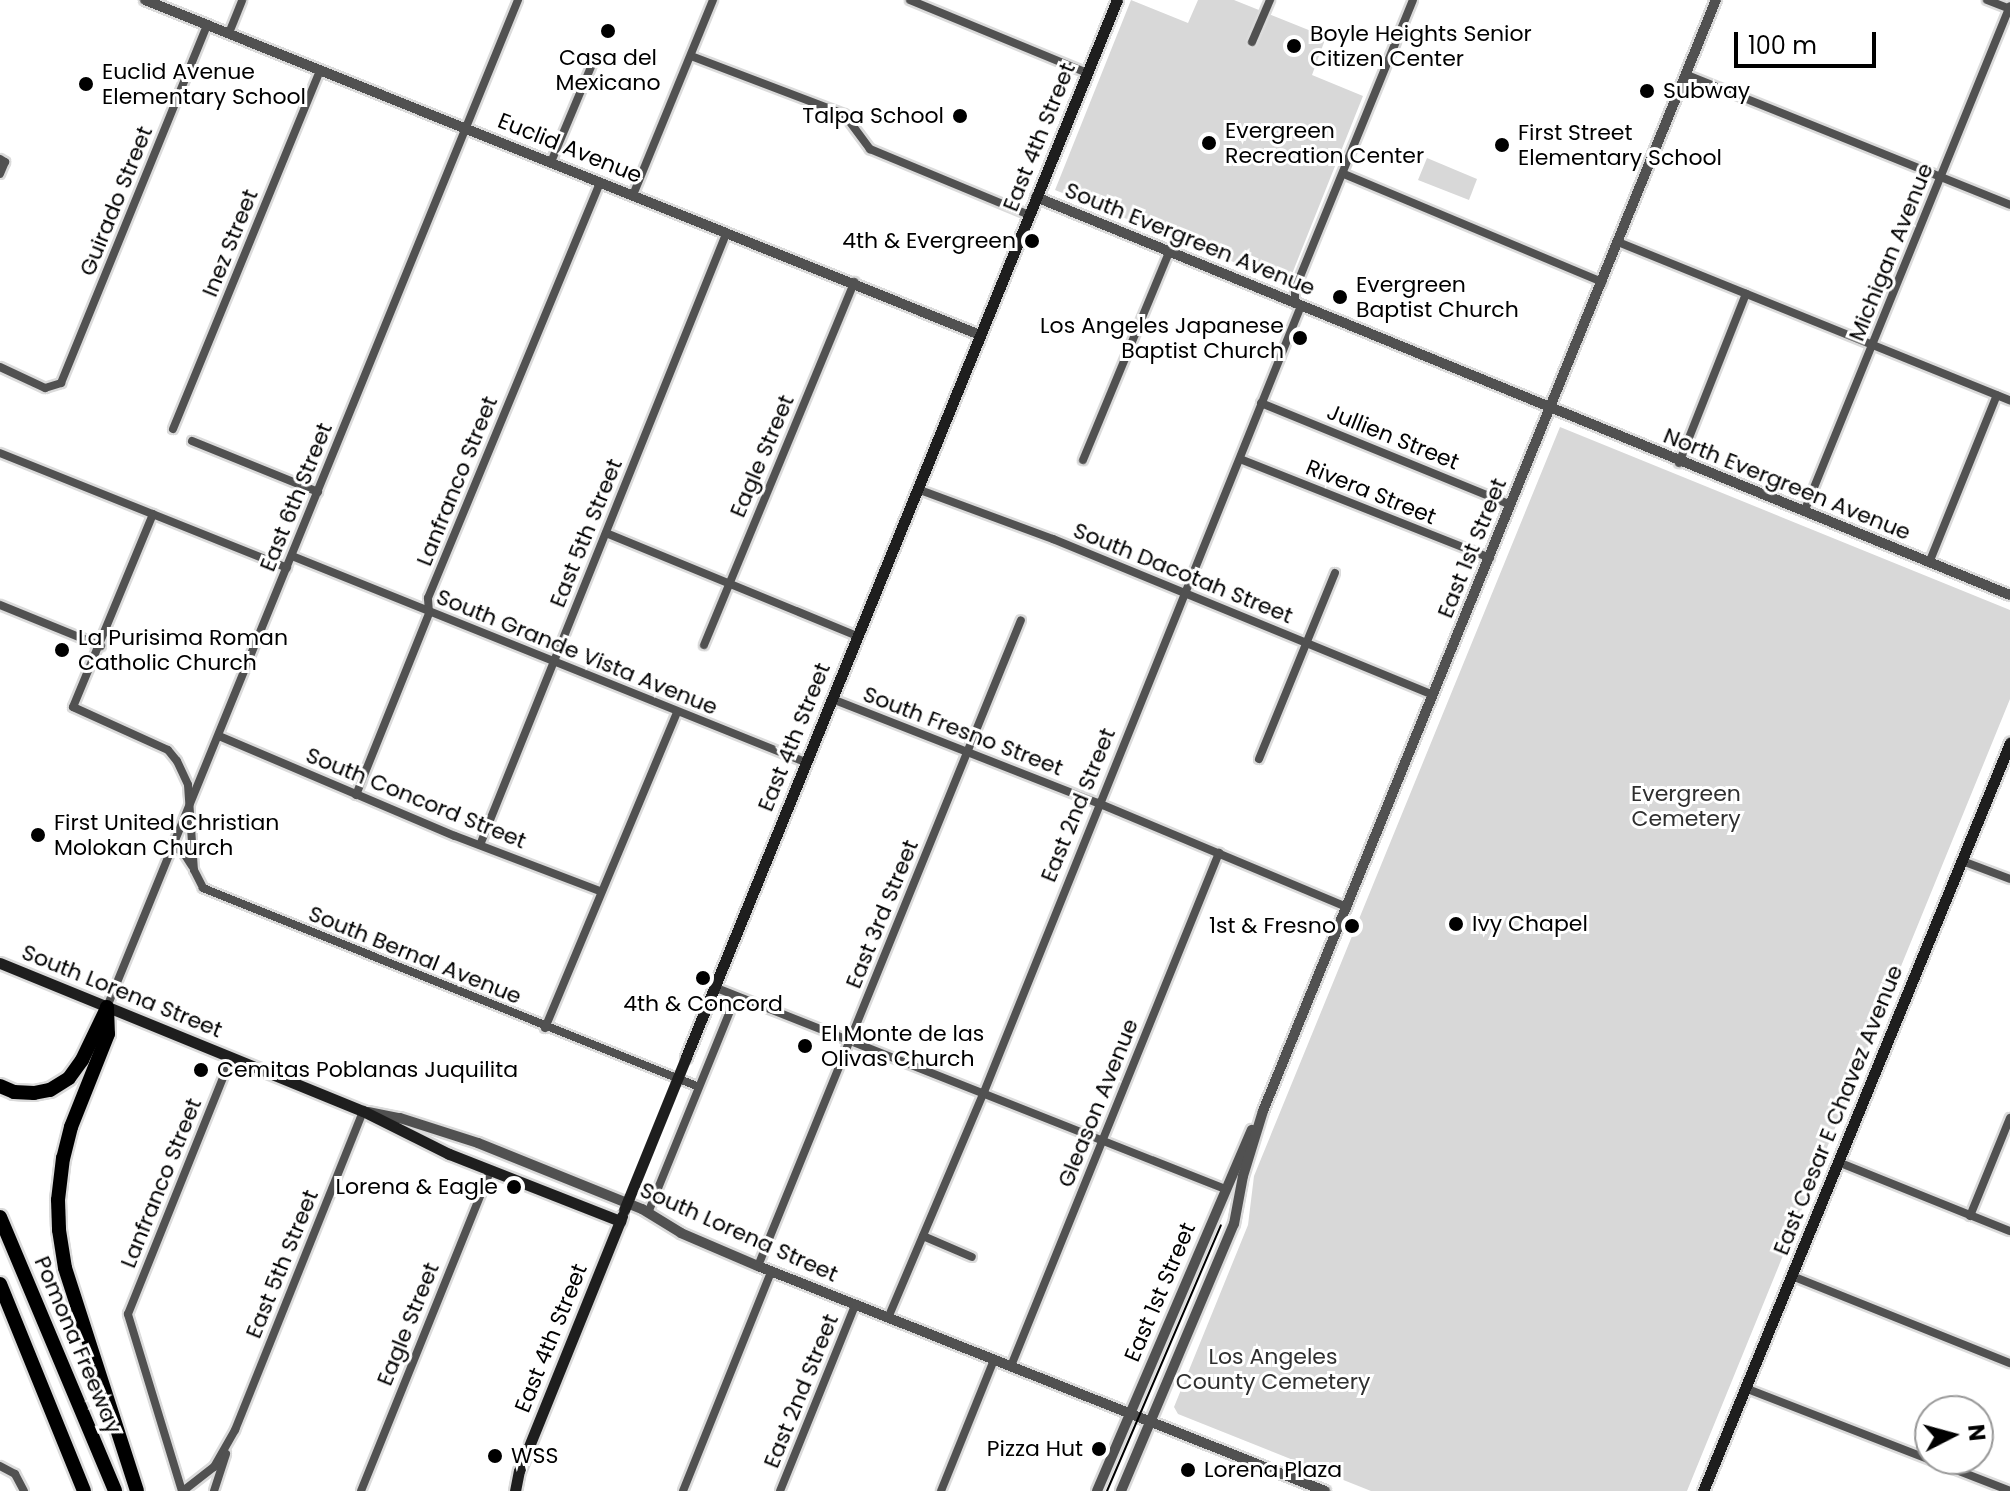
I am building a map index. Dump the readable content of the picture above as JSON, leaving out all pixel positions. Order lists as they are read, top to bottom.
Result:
{
  "streets": {
    "highway": ["Pomona Freeway"],
    "main road": ["East 4th Street", "South Lorena Street", "East Cesar E Chavez Avenue"],
    "street": [
      "Euclid Avenue",
      "Guirado Street",
      "South Evergreen Avenue",
      "Inez Street",
      "Michigan Avenue",
      "Jullien Street",
      "Eagle Street",
      "Lanfranco Street",
      "North Evergreen Avenue",
      "Rivera Street",
      "East 6th Street",
      "East 5th Street",
      "East 1st Street",
      "South Dacotah Street",
      "South Grande Vista Avenue",
      "South Fresno Street",
      "South Concord Street",
      "East 2nd Street",
      "East 3rd Street",
      "South Bernal Avenue",
      "Gleason Avenue"
    ]
  },
  "crossings": [
    ["East 4th Street", "Euclid Avenue"],
    ["East 4th Street", "South Evergreen Avenue"],
    ["East 4th Street", "South Dacotah Street"],
    ["East 4th Street", "South Grande Vista Avenue"],
    ["East 4th Street", "South Fresno Street"],
    ["East 4th Street", "South Lorena Street"],
    ["Euclid Avenue", "Guirado Street"],
    ["Euclid Avenue", "Inez Street"],
    ["Euclid Avenue", "Eagle Street"],
    ["Euclid Avenue", "Lanfranco Street"],
    ["Euclid Avenue", "East 6th Street"],
    ["Euclid Avenue", "East 5th Street"],
    ["South Evergreen Avenue", "North Evergreen Avenue"],
    ["South Evergreen Avenue", "East 1st Street"],
    ["South Evergreen Avenue", "East 2nd Street"],
    ["Michigan Avenue", "North Evergreen Avenue"],
    ["Jullien Street", "East 1st Street"],
    ["Jullien Street", "East 2nd Street"],
    ["Eagle Street", "South Lorena Street"],
    ["Lanfranco Street", "East 5th Street"],
    ["Lanfranco Street", "South Grande Vista Avenue"],
    ["Lanfranco Street", "South Concord Street"],
    ["Lanfranco Street", "South Lorena Street"],
    ["North Evergreen Avenue", "East 1st Street"],
    ["Rivera Street", "East 1st Street"],
    ["Rivera Street", "East 2nd Street"],
    ["East 6th Street", "South Grande Vista Avenue"],
    ["East 6th Street", "South Concord Street"],
    ["East 6th Street", "South Bernal Avenue"],
    ["East 6th Street", "South Lorena Street"],
    ["East 5th Street", "South Grande Vista Avenue"],
    ["East 5th Street", "South Concord Street"],
    ["East 5th Street", "South Lorena Street"],
    ["East 1st Street", "South Dacotah Street"],
    ["East 1st Street", "South Fresno Street"],
    ["East 1st Street", "South Lorena Street"],
    ["South Dacotah Street", "East 2nd Street"],
    ["South Fresno Street", "East 2nd Street"],
    ["South Fresno Street", "East 3rd Street"],
    ["South Fresno Street", "Gleason Avenue"],
    ["East 2nd Street", "South Lorena Street"],
    ["East 3rd Street", "South Lorena Street"],
    ["South Lorena Street", "Gleason Avenue"]
  ],
  "parks": ["Evergreen Cemetery", "Los Angeles County Cemetery"],
  "places": [
    "Casa del Mexicano",
    "Boyle Heights Senior Citizen Center",
    "Euclid Avenue Elementary School",
    "Subway",
    "Talpa School",
    "Evergreen Recreation Center",
    "First Street Elementary School",
    "4th & Evergreen",
    "Evergreen Baptist Church",
    "Los Angeles Japanese Baptist Church",
    "La Purisima Roman Catholic Church",
    "First United Christian Molokan Church",
    "Ivy Chapel",
    "1st & Fresno",
    "4th & Concord",
    "El Monte de las Olivas Church",
    "Cemitas Poblanas Juquilita",
    "Lorena & Eagle",
    "Pizza Hut",
    "WSS",
    "Lorena Plaza"
  ],
  "scale_bar": "100 m",
  "north": "right"
}
